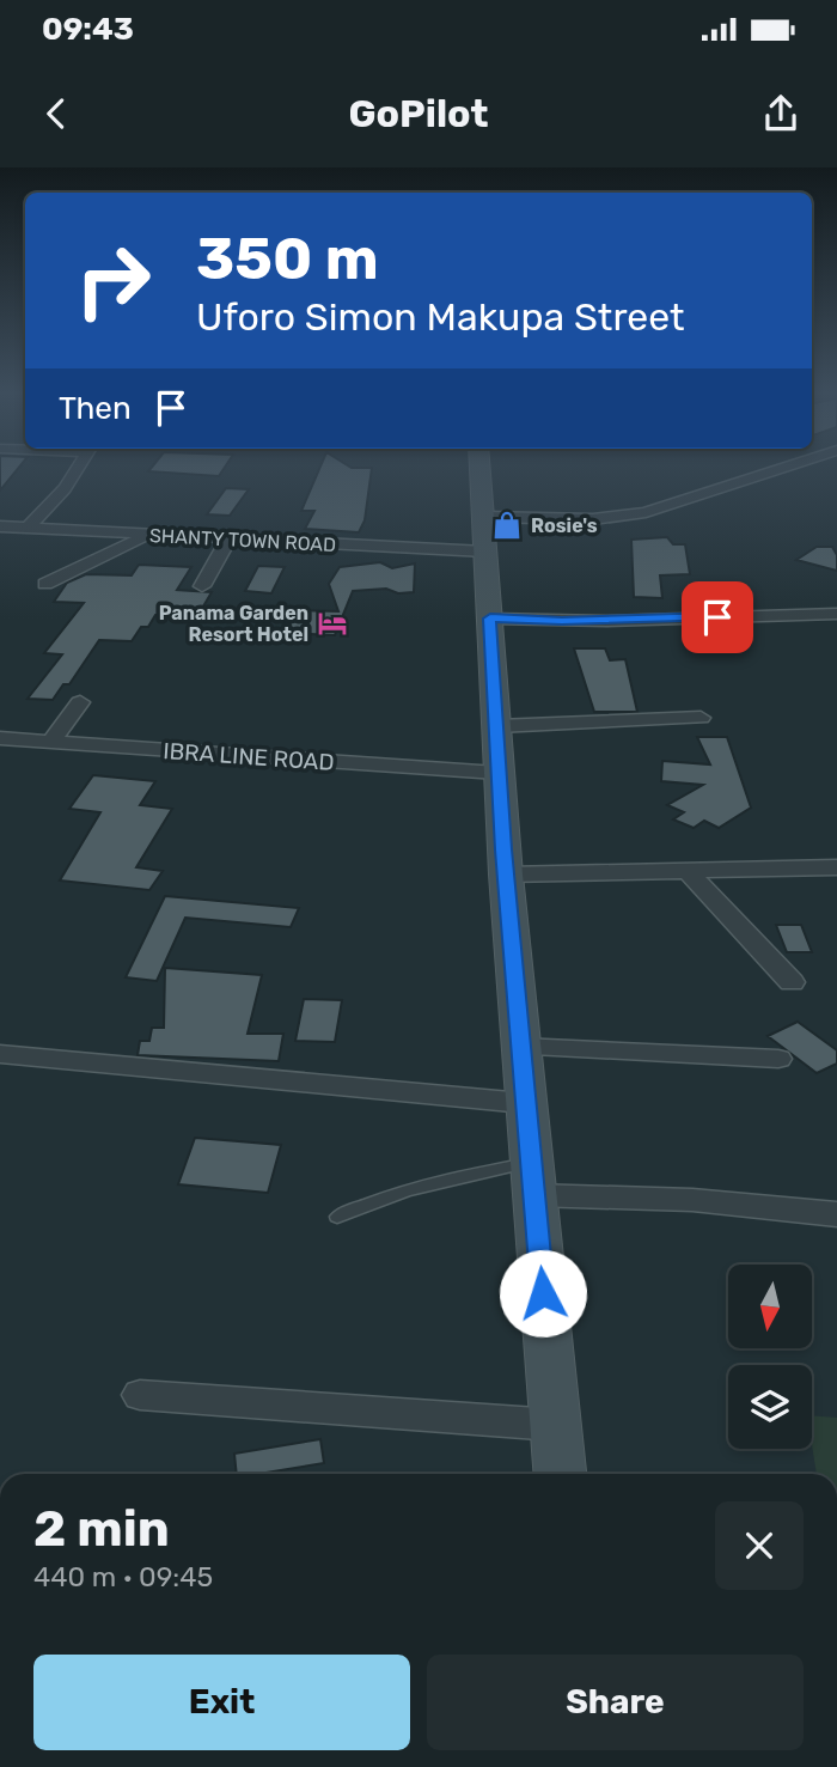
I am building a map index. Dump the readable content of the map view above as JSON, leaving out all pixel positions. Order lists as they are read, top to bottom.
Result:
{
  "streets": {
    "street": ["SHANTY TOWN ROAD", "IBRA LINE ROAD"]
  },
  "places": {
    "shop": ["Rosie's"],
    "hotel": ["Panama Garden Resort Hotel"]
  },
  "north": "bottom",
  "page": {
    "status": "09:43",
    "header": "GoPilot",
    "turn": ["350 m", "Uforo Simon Makupa Street"],
    "then": "Then",
    "heading": ["2 min", "440 m · 09:45"],
    "buttons": ["Exit", "Share"]
  }
}
